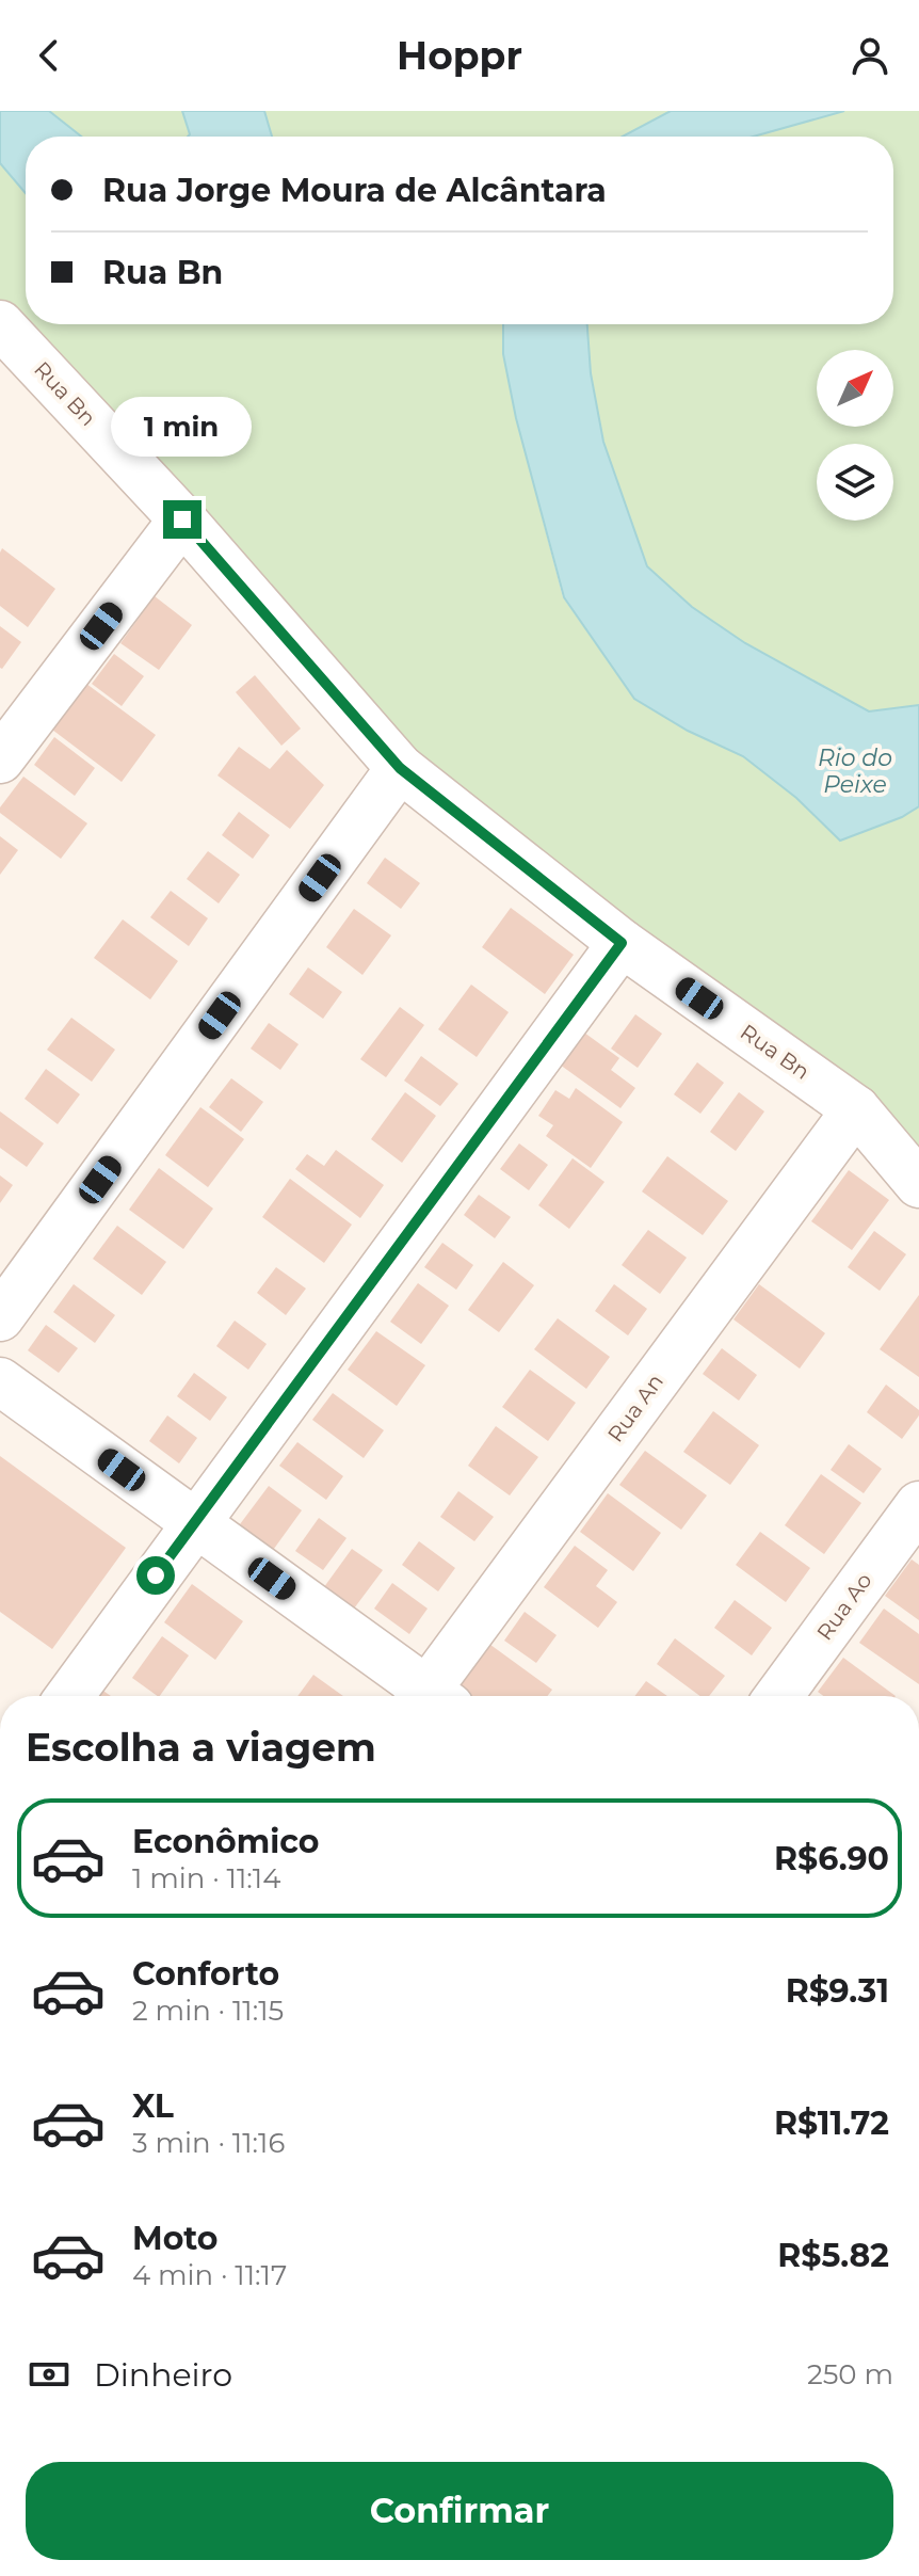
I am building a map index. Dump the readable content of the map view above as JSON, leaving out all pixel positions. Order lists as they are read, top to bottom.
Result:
{
  "streets": {
    "street": ["Rua Bn", "Rua An", "Rua Ao"]
  },
  "crossings": [
    ["Rua Bn", "Rua An"]
  ],
  "water": ["Rio do Peixe"],
  "north": "top right",
  "page": {
    "header": "Hoppr",
    "banner": ["Rua Jorge Moura de Alcântara", "Rua Bn"],
    "bubble": "1 min",
    "heading": "Escolha a viagem",
    "list": [
      {
        "name": "Econômico",
        "note": "1 min · 11:14",
        "value": "R$6.90"
      },
      {
        "name": "Conforto",
        "note": "2 min · 11:15",
        "value": "R$9.31"
      },
      {
        "name": "XL",
        "note": "3 min · 11:16",
        "value": "R$11.72"
      },
      {
        "name": "Moto",
        "note": "4 min · 11:17",
        "value": "R$5.82"
      }
    ],
    "pay": ["Dinheiro", "250 m"],
    "buttons": "Confirmar"
  }
}
